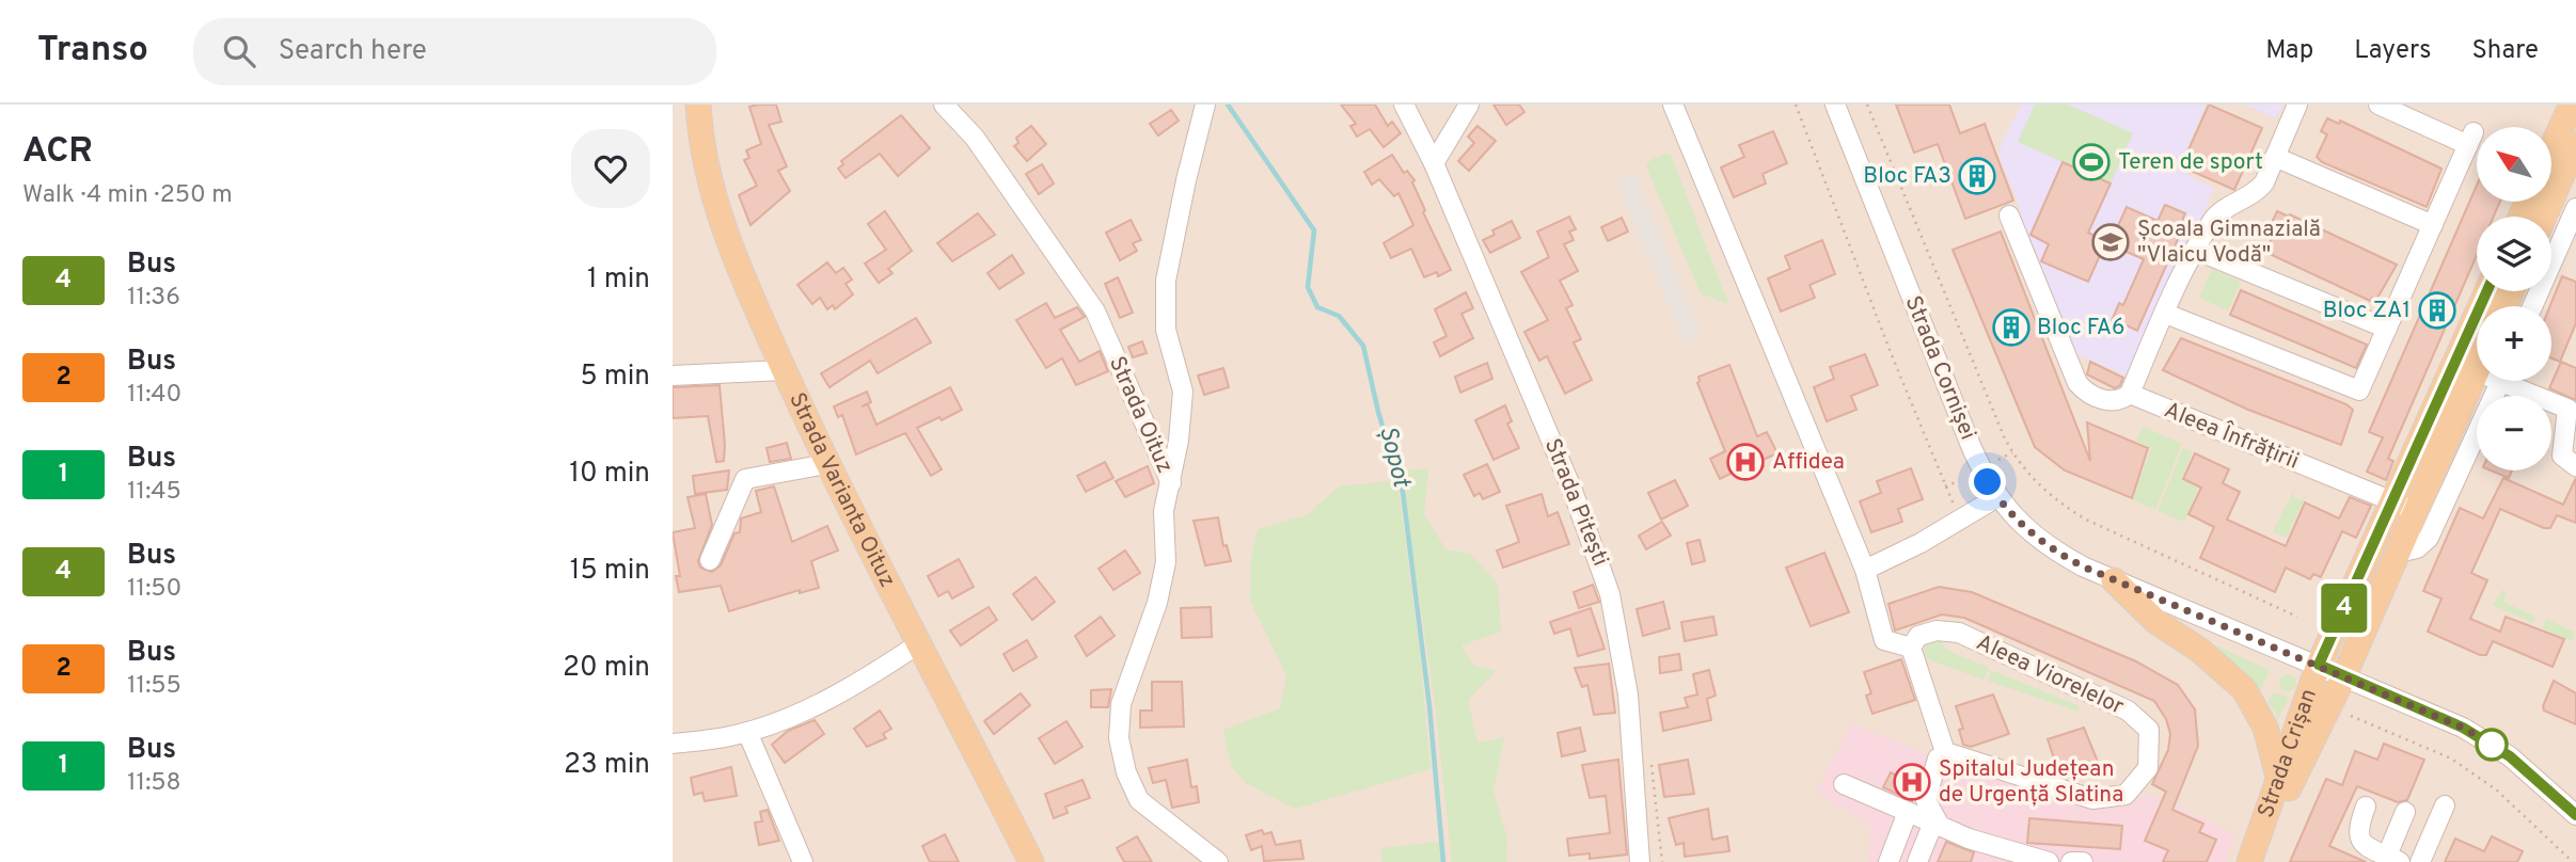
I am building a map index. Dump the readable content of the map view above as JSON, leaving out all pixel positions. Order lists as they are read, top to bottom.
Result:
{
  "streets": {
    "main road": ["Strada Varianta Oituz", "Strada Crișan"],
    "street": [
      "Strada Cornișei",
      "Strada Oituz",
      "Aleea Înfrățirii",
      "Strada Pitești",
      "Aleea Viorelelor"
    ]
  },
  "crossings": [
    ["Strada Cornișei", "Strada Crișan"],
    ["Aleea Înfrățirii", "Strada Crișan"]
  ],
  "water": ["Șopot"],
  "places": {
    "sports": ["Teren de sport"],
    "building": ["Bloc FA3", "Bloc ZA1", "Bloc FA6"],
    "school or university": ["Școala Gimnazială \"Vlaicu Vodă\""],
    "hospital": ["Affidea", "Spitalul Județean de Urgență Slatina"]
  },
  "lines": ["bus line 4"],
  "north": "top left",
  "page": {
    "header": "Transo",
    "search": "Search here",
    "nav": ["Map", "Layers", "Share"],
    "heading": ["ACR", "Walk · 4 min · 250 m"],
    "on_map": "4",
    "map_buttons": ["+", "−"],
    "list": [
      {
        "mark": "4",
        "name": "Bus",
        "note": "11:36",
        "value": "1 min"
      },
      {
        "mark": "2",
        "name": "Bus",
        "note": "11:40",
        "value": "5 min"
      },
      {
        "mark": "1",
        "name": "Bus",
        "note": "11:45",
        "value": "10 min"
      },
      {
        "mark": "4",
        "name": "Bus",
        "note": "11:50",
        "value": "15 min"
      },
      {
        "mark": "2",
        "name": "Bus",
        "note": "11:55",
        "value": "20 min"
      },
      {
        "mark": "1",
        "name": "Bus",
        "note": "11:58",
        "value": "23 min"
      }
    ]
  }
}
